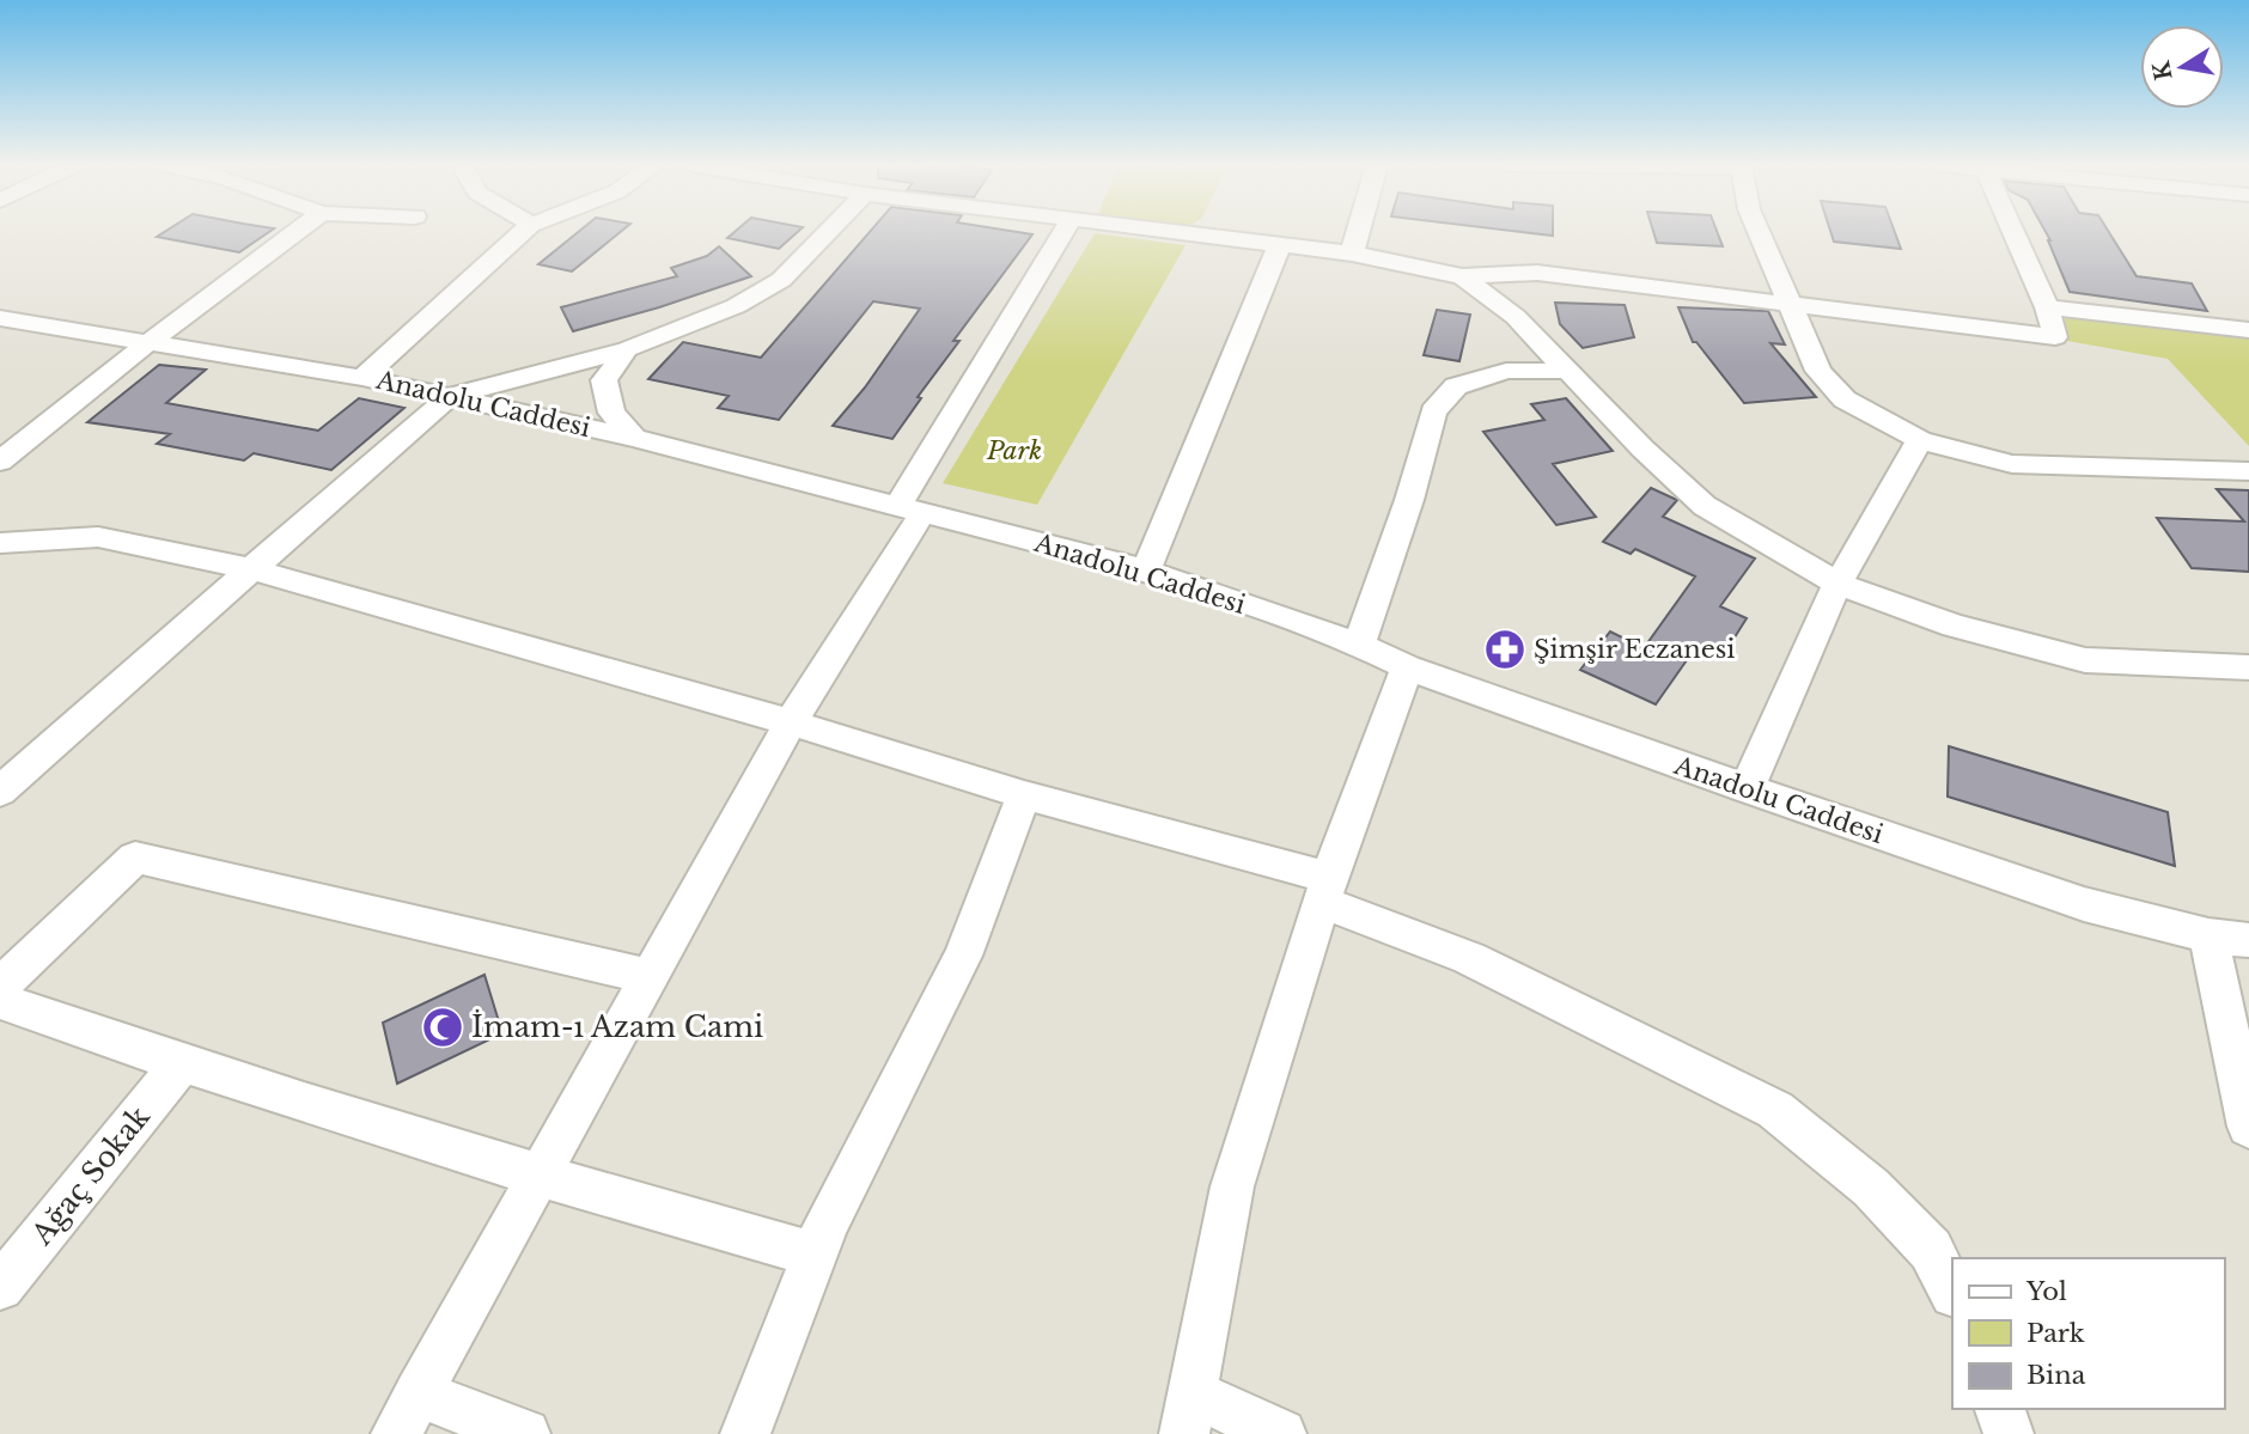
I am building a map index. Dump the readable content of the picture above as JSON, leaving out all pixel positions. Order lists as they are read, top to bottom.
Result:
{
  "streets": {
    "street": ["Anadolu Caddesi", "Ağaç Sokak"]
  },
  "parks": ["Park"],
  "places": {
    "pharmacy": ["Şimşir Eczanesi"],
    "mosque": ["İmam-ı Azam Cami"]
  },
  "legend": ["Yol", "Park", "Bina"],
  "north": "left"
}
